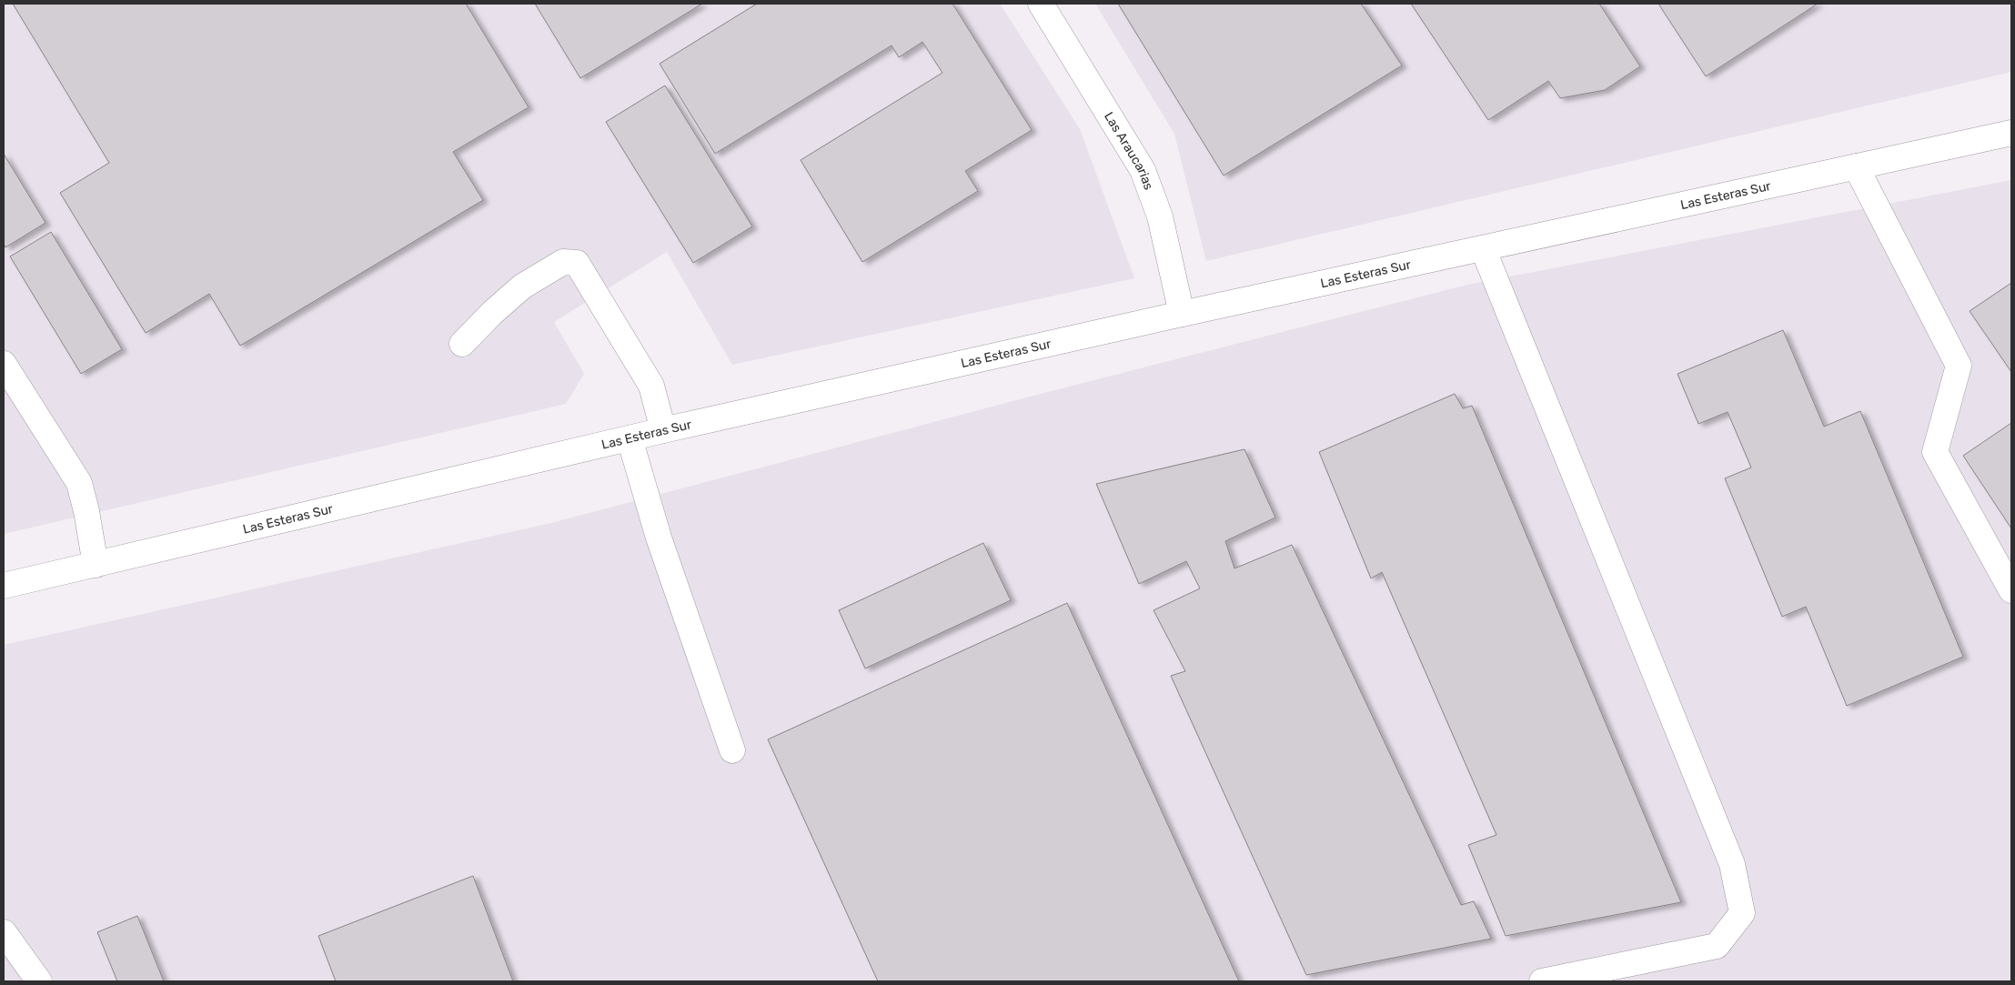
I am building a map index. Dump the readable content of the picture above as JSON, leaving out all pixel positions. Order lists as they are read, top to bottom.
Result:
{
  "streets": {
    "street": ["Las Araucarias", "Las Esteras Sur"]
  },
  "crossings": [
    ["Las Araucarias", "Las Esteras Sur"]
  ]
}
